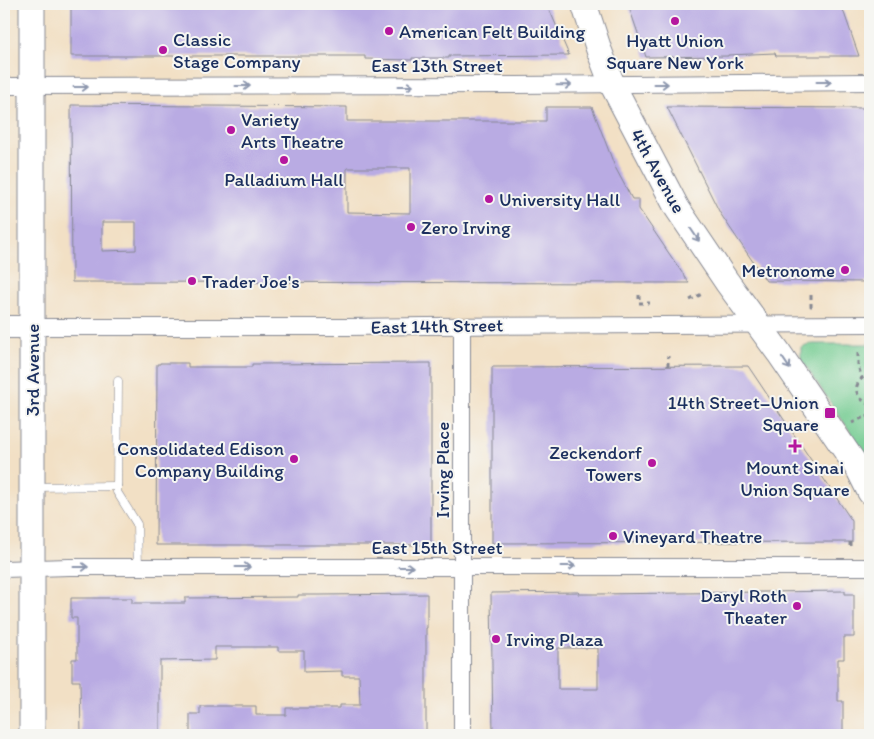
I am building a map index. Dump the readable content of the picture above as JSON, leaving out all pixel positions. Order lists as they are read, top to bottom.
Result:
{
  "streets": {
    "main road": ["4th Avenue", "East 14th Street", "3rd Avenue"],
    "street": ["East 13th Street", "Irving Place", "East 15th Street"]
  },
  "crossings": [
    ["East 13th Street", "4th Avenue"],
    ["East 13th Street", "3rd Avenue"],
    ["4th Avenue", "East 14th Street"],
    ["East 14th Street", "3rd Avenue"],
    ["East 14th Street", "Irving Place"],
    ["3rd Avenue", "East 15th Street"],
    ["Irving Place", "East 15th Street"]
  ],
  "one_way": ["East 13th Street", "4th Avenue", "East 15th Street"],
  "places": {
    "other": [
      "Hyatt Union Square New York",
      "American Felt Building",
      "Classic Stage Company",
      "Variety Arts Theatre",
      "Palladium Hall",
      "University Hall",
      "Zero Irving",
      "Metronome",
      "Trader Joe's",
      "Consolidated Edison Company Building",
      "Zeckendorf Towers",
      "Vineyard Theatre",
      "Daryl Roth Theater",
      "Irving Plaza"
    ],
    "transit": ["14th Street–Union Square"],
    "health": ["Mount Sinai Union Square"]
  }
}
